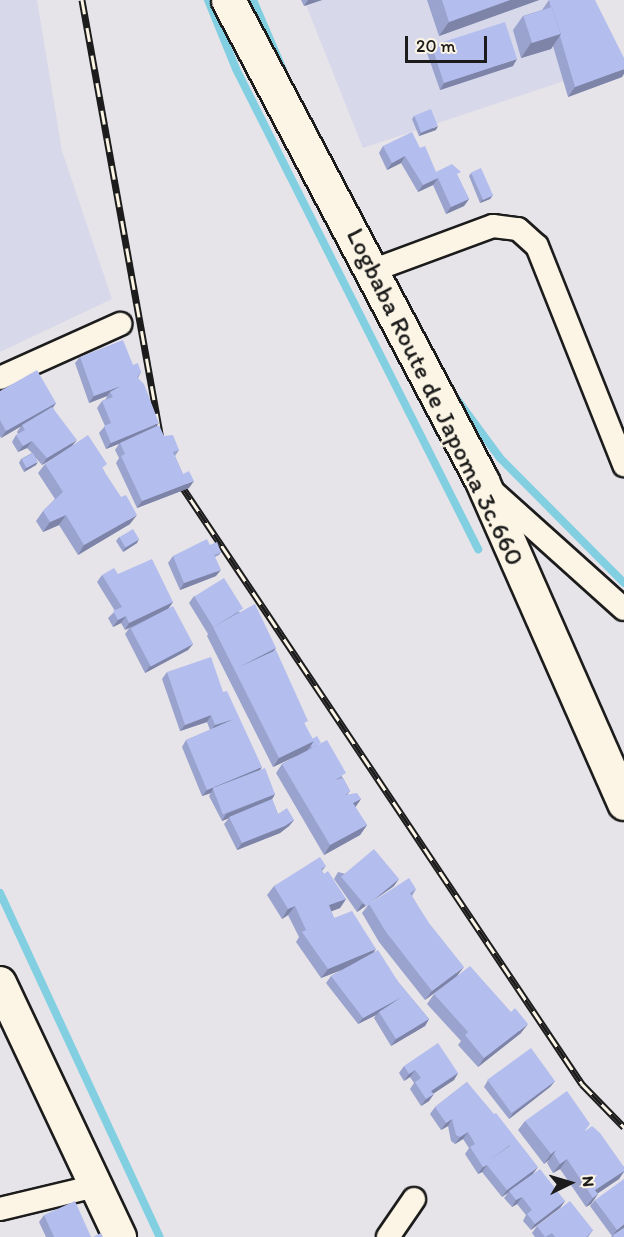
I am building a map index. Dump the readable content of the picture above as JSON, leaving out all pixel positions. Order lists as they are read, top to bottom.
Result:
{
  "streets": {
    "main road": ["Logbaba Route de Japoma 3c.660"]
  },
  "scale_bar": "20 m",
  "north": "right"
}
